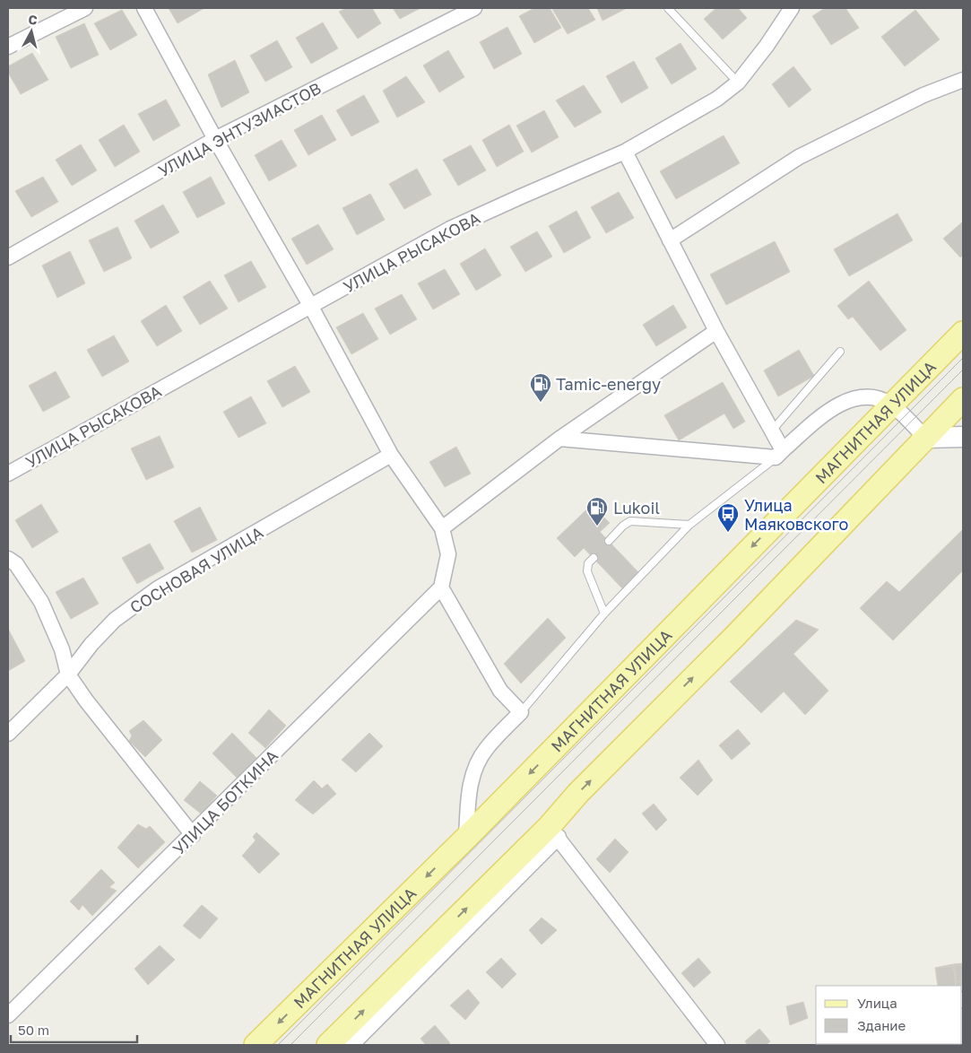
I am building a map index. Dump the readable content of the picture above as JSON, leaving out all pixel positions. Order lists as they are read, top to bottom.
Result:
{
  "streets": {
    "main road": ["МАГНИТНАЯ УЛИЦА"],
    "street": [
      "УЛИЦА ЭНТУЗИАСТОВ",
      "УЛИЦА РЫСАКОВА",
      "СОСНОВАЯ УЛИЦА",
      "УЛИЦА БОТКИНА"
    ]
  },
  "places": {
    "fuel station": ["Tamic-energy", "Lukoil"],
    "bus stop": ["Улица Маяковского"]
  },
  "legend": ["Улица", "Здание"],
  "scale_bar": "50 m",
  "north": "top"
}
